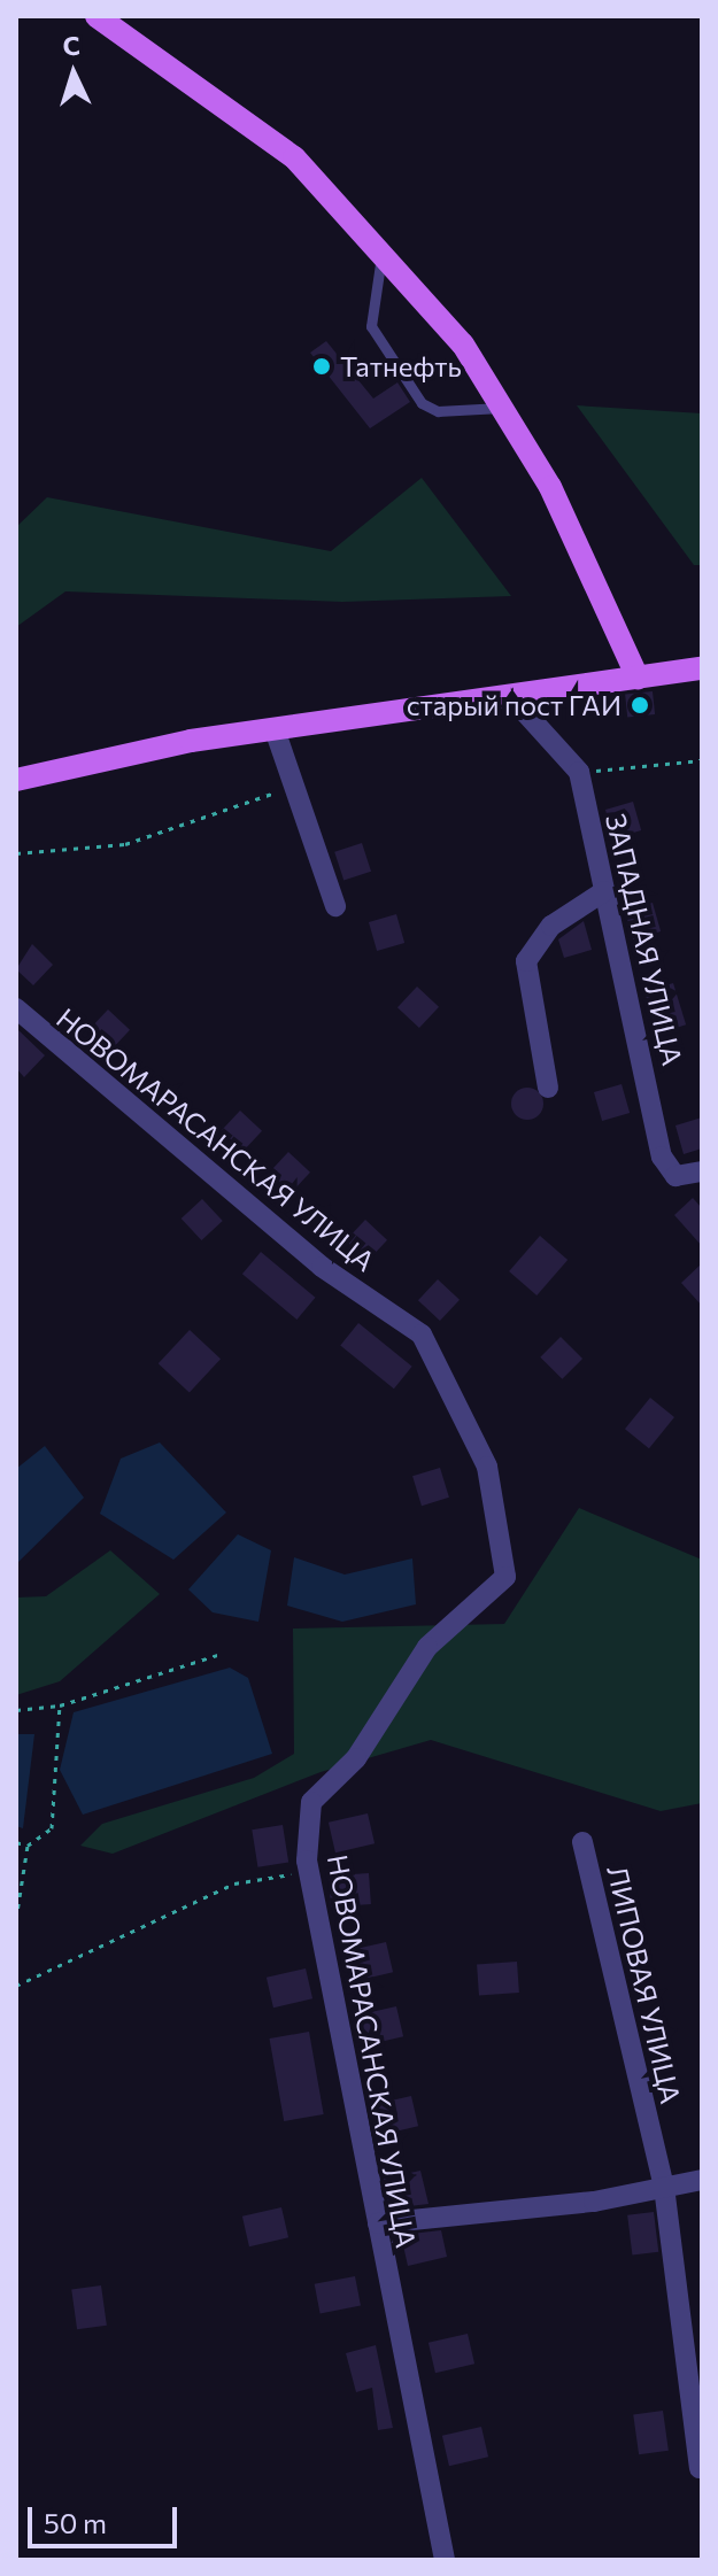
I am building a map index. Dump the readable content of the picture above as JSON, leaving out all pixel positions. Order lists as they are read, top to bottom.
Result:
{
  "streets": {
    "street": ["ЗАПАДНАЯ УЛИЦА", "НОВОМАРАСАНСКАЯ УЛИЦА", "ЛИПОВАЯ УЛИЦА"]
  },
  "places": ["Татнефть", "старый пост ГАИ"],
  "scale_bar": "50 m",
  "north": "top"
}
